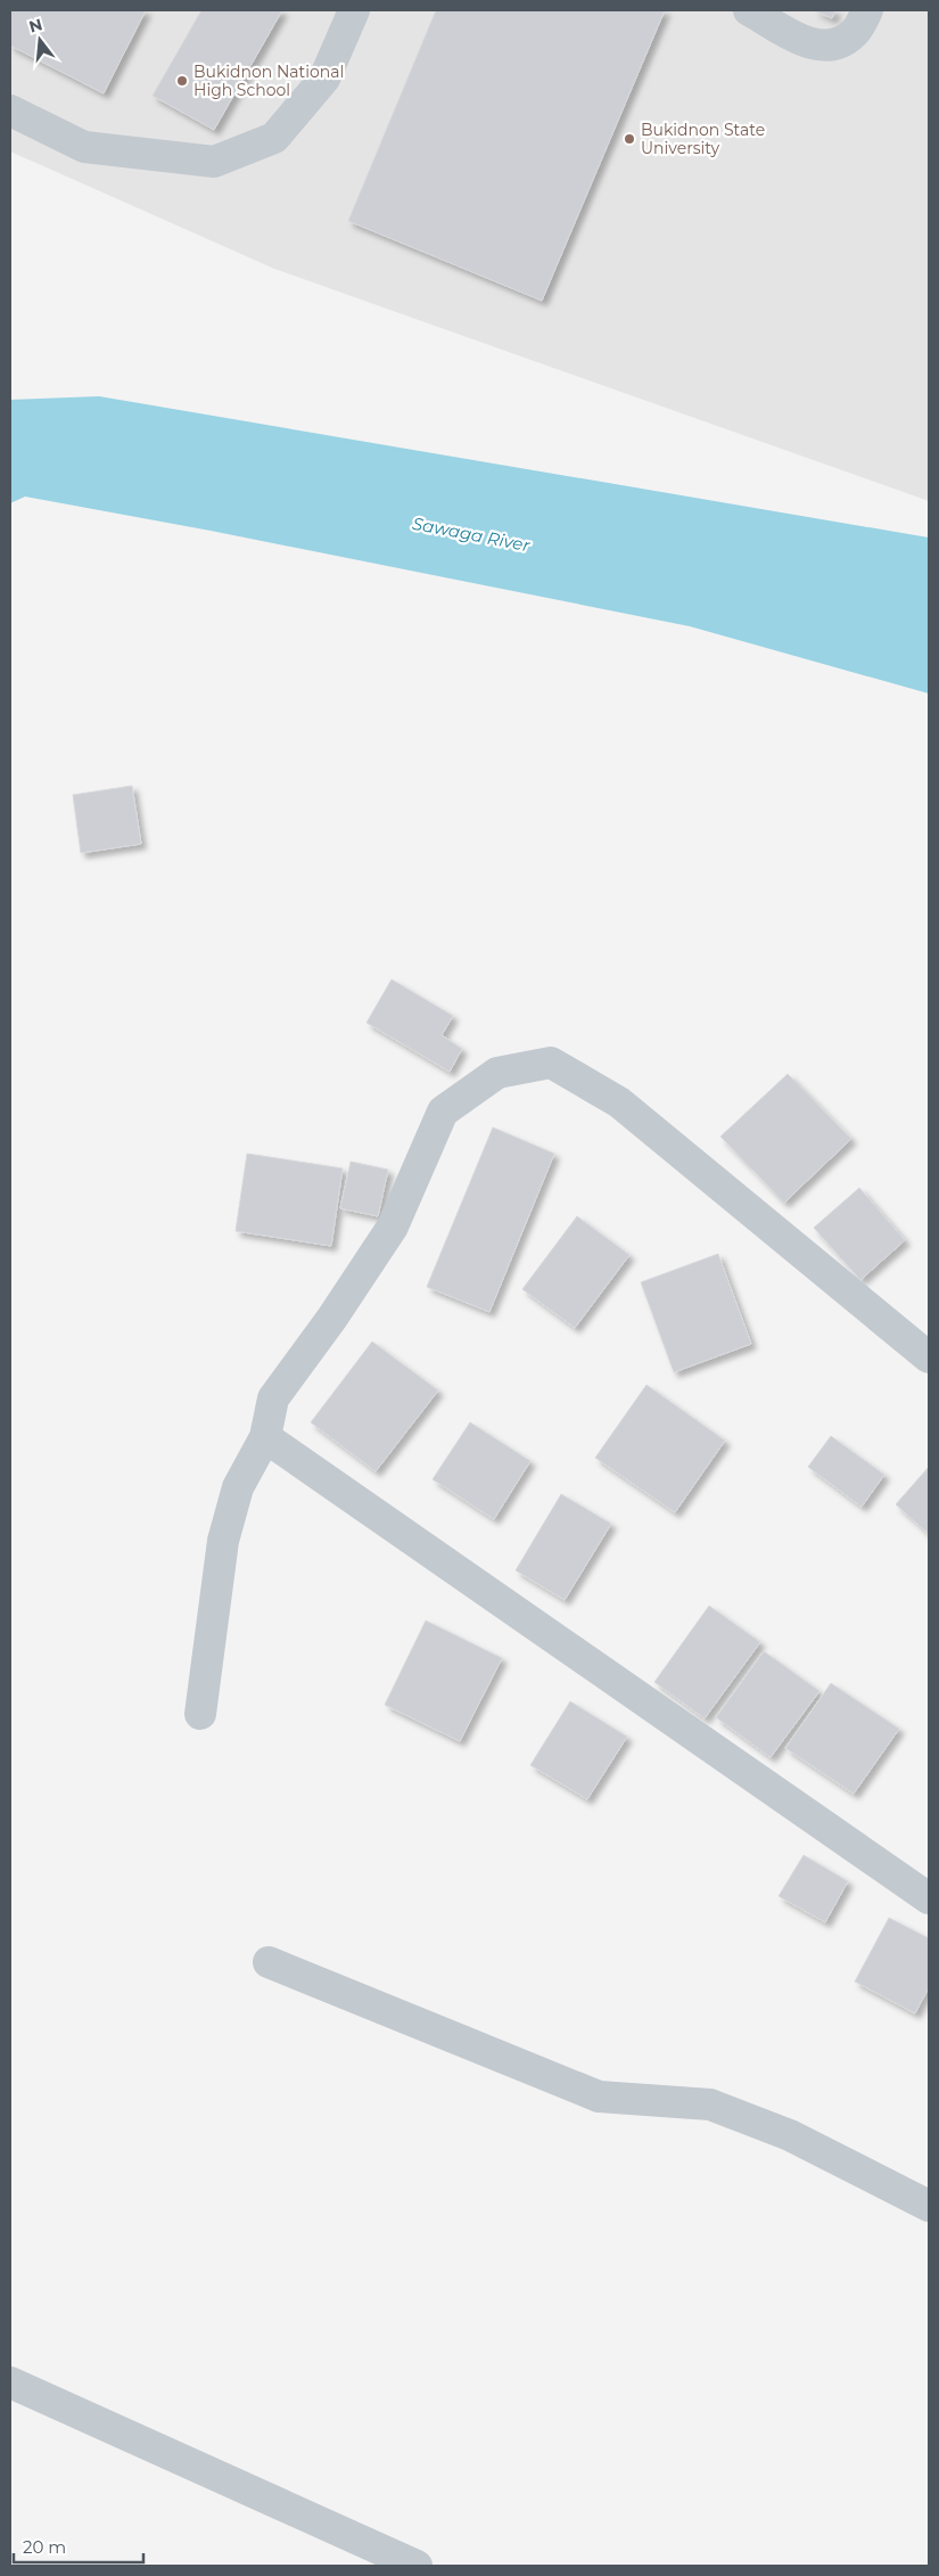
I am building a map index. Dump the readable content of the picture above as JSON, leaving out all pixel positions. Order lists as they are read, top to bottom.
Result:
{
  "water": ["Sawaga River"],
  "places": ["Bukidnon National High School", "Bukidnon State University"],
  "scale_bar": "20 m",
  "north": "top"
}
